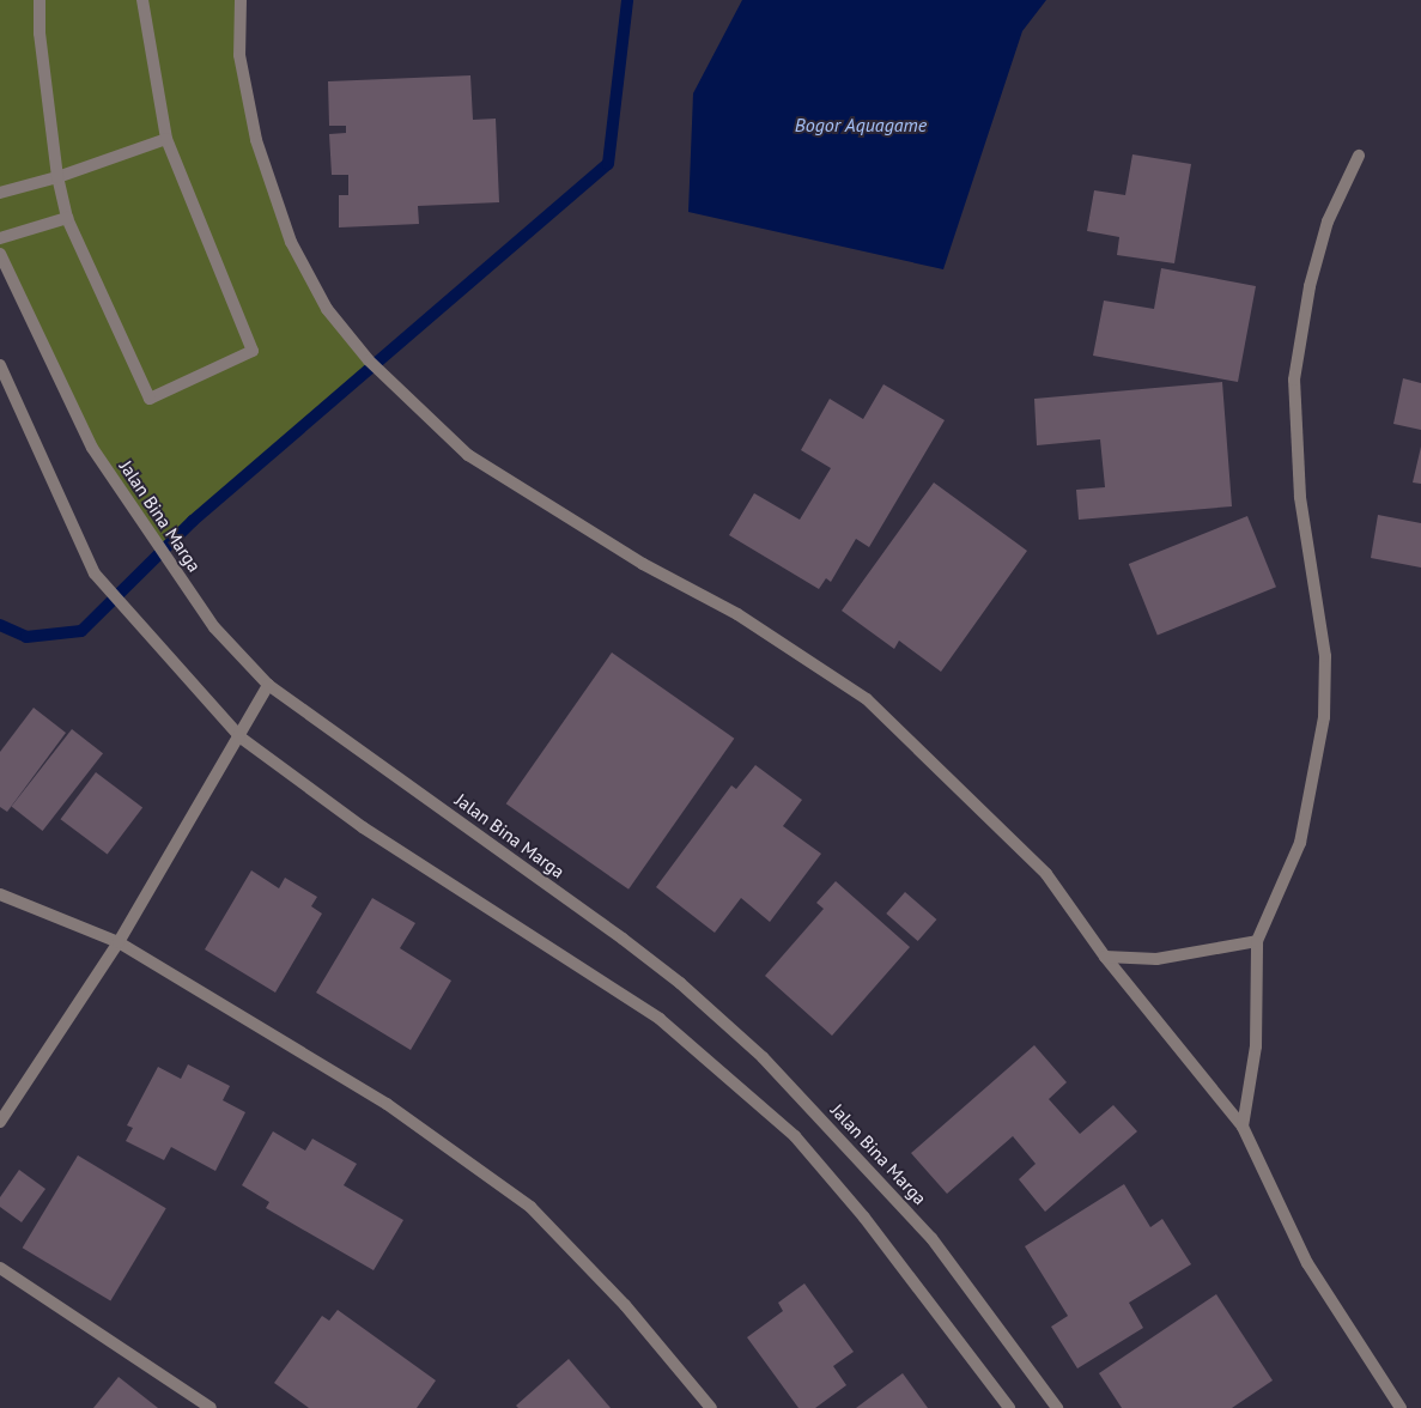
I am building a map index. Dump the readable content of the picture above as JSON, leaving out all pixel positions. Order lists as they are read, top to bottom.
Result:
{
  "streets": {
    "street": ["Jalan Bina Marga"]
  },
  "water": ["Bogor Aquagame"]
}
